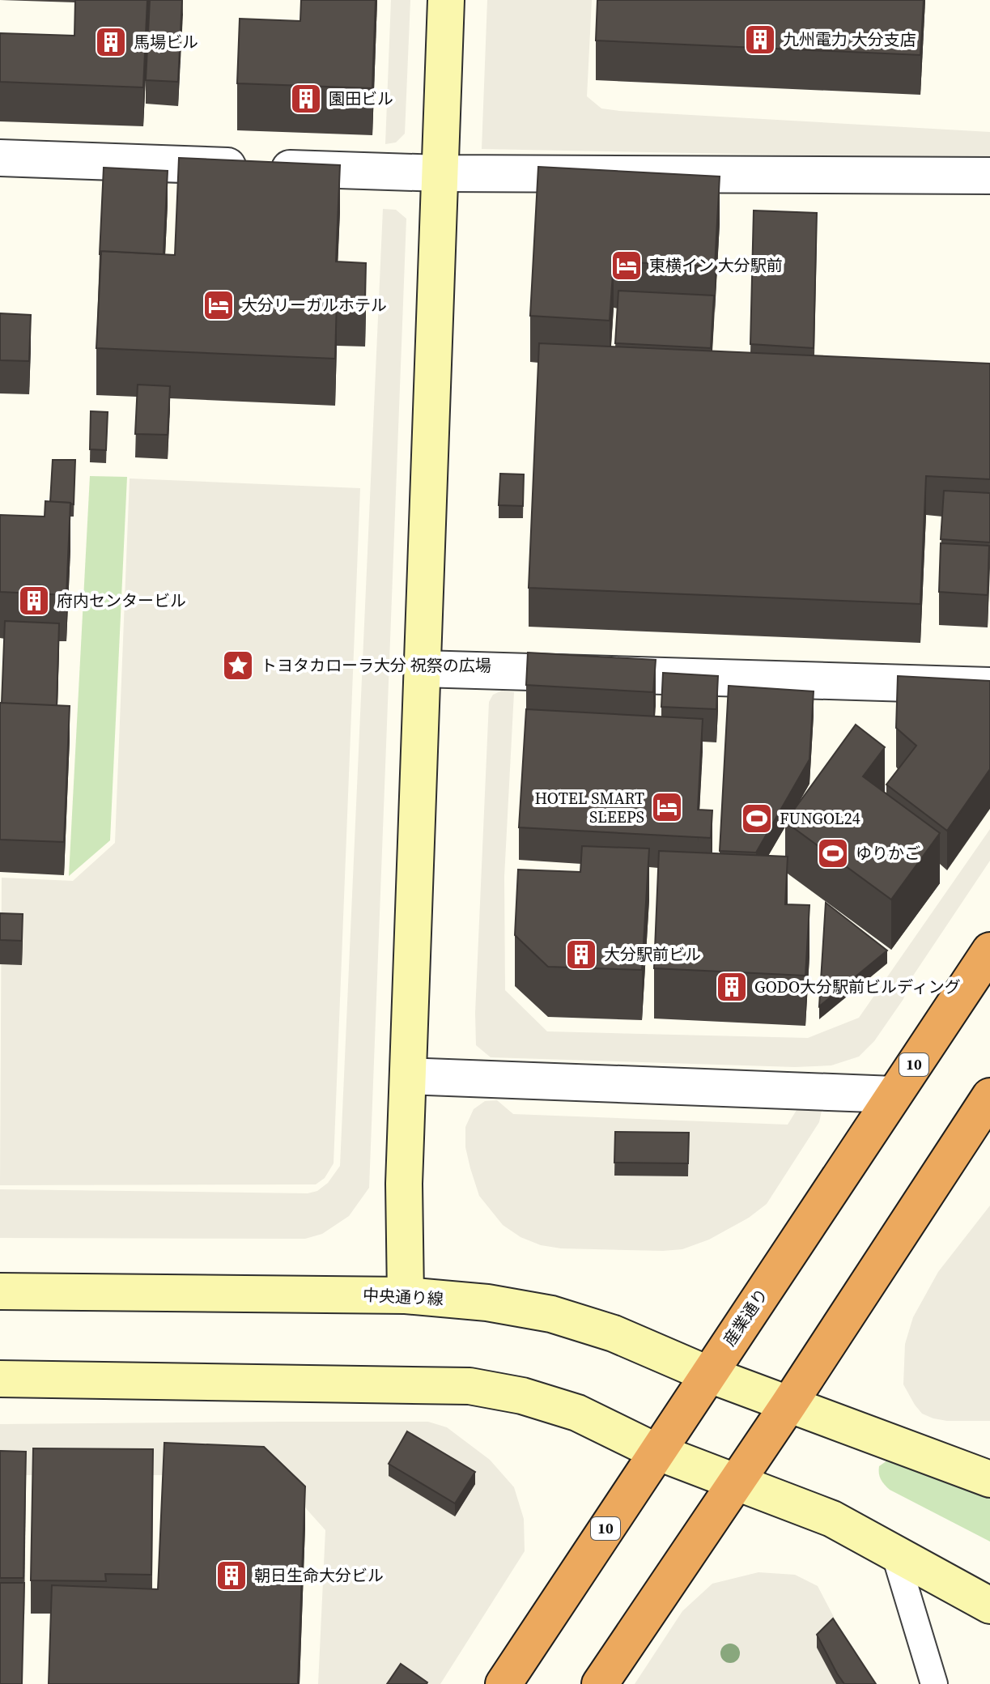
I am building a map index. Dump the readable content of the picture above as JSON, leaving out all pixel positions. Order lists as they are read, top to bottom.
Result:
{
  "streets": {
    "highway": ["10", "産業通り"],
    "street": ["中央通り線"]
  },
  "crossings": [
    ["中央通り線", "産業通り"]
  ],
  "places": {
    "building": [
      "九州電力 大分支店",
      "馬場ビル",
      "園田ビル",
      "府内センタービル",
      "大分駅前ビル",
      "GODO大分駅前ビルディング",
      "朝日生命大分ビル"
    ],
    "hotel": ["東横イン 大分駅前", "大分リーガルホテル", "HOTEL SMART SLEEPS"],
    "place": ["トヨタカローラ大分 祝祭の広場"],
    "sports": ["FUNGOL24", "ゆりかご"]
  }
}
